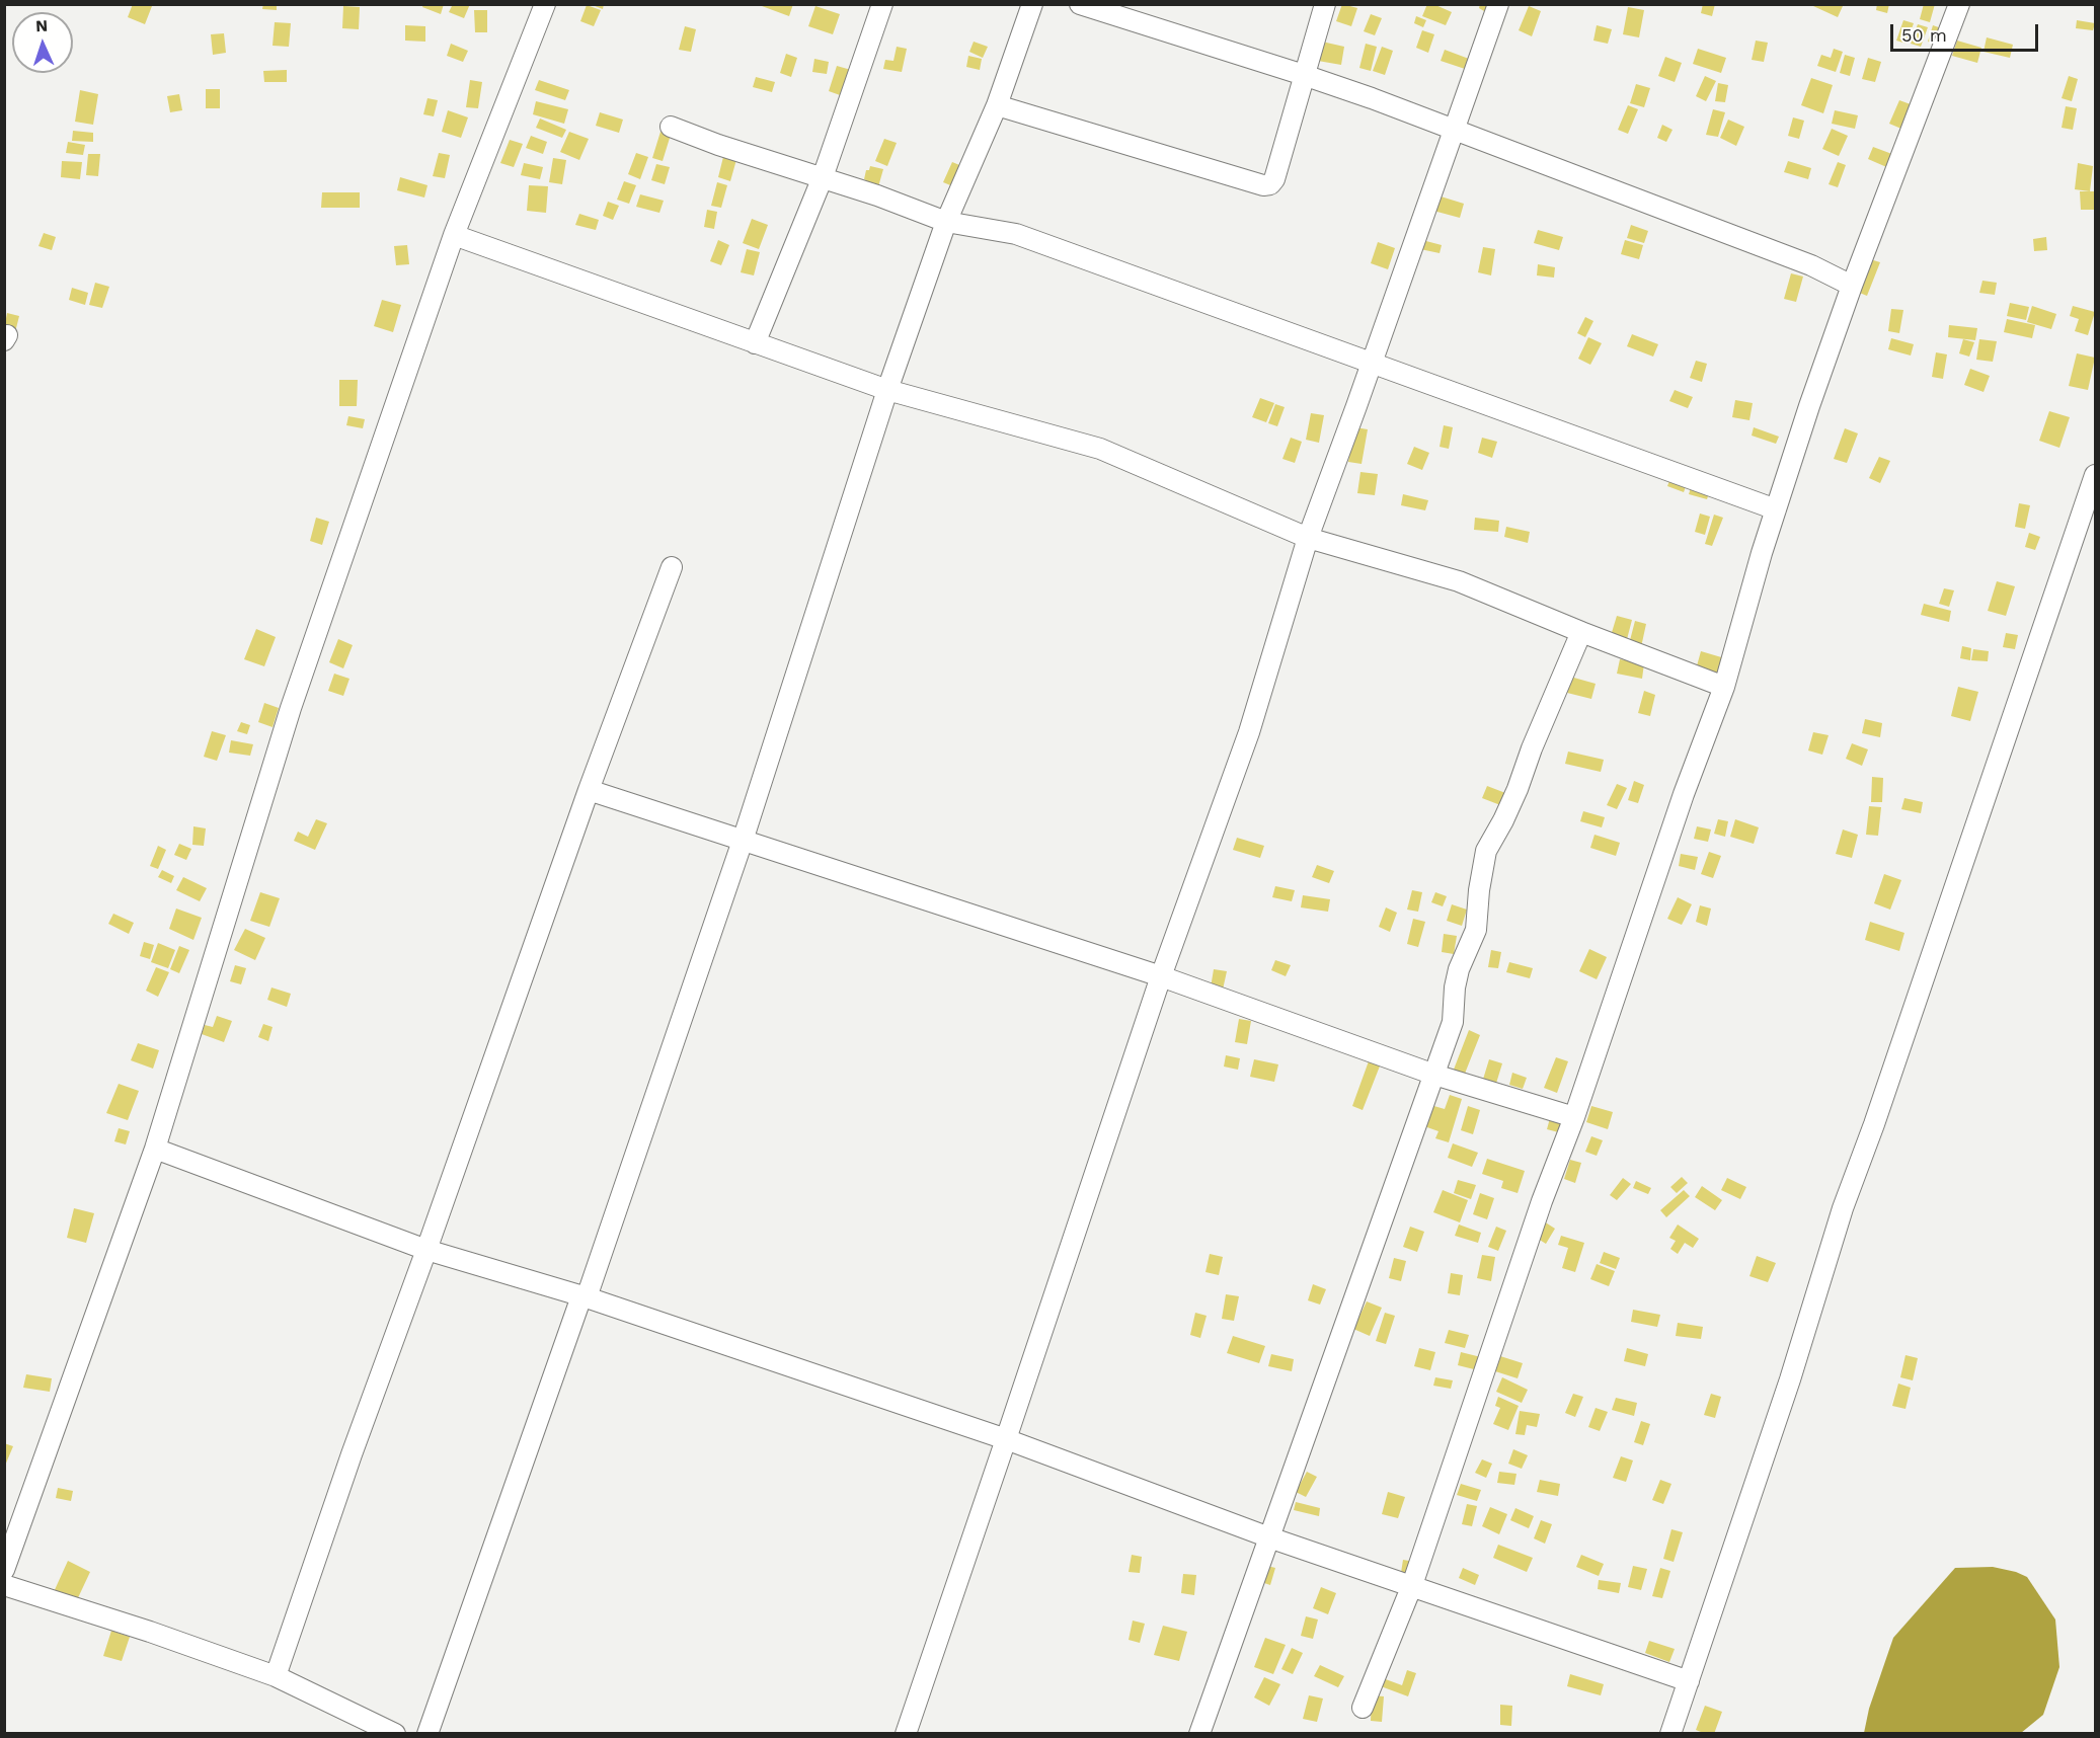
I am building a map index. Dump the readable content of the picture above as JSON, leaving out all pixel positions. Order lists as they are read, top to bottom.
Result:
{
  "scale_bar": "50 m",
  "north": "top"
}
